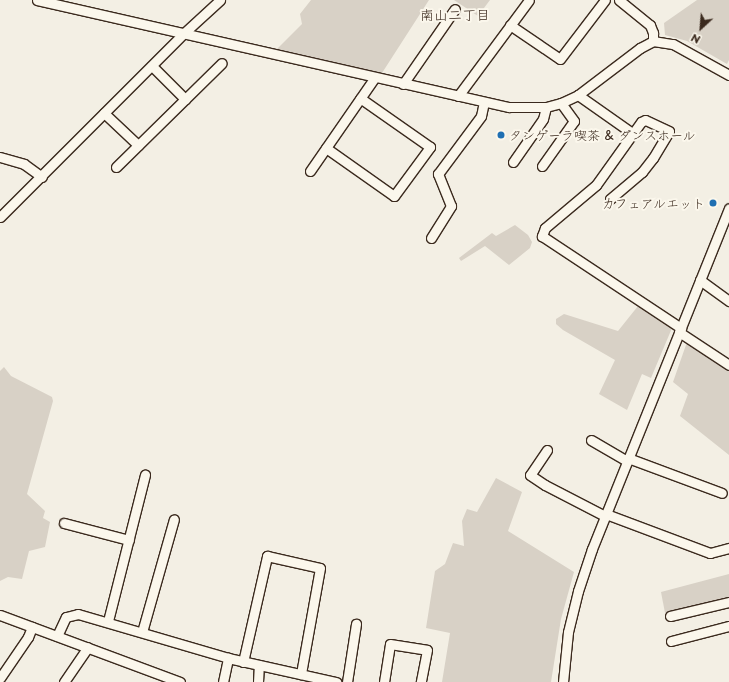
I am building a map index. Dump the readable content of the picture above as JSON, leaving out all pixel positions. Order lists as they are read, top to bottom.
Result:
{
  "districts": ["南山二丁目"],
  "places": ["タンゲーラ喫茶 & ダンスホール", "カフェアルエット"],
  "north": "bottom left"
}
